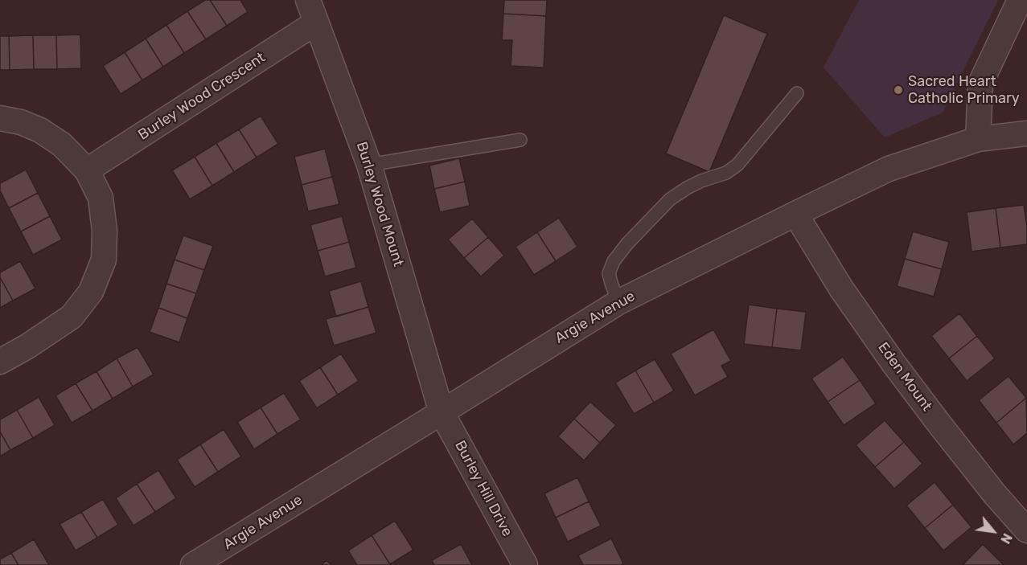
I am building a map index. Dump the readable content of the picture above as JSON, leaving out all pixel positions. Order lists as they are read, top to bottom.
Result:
{
  "streets": {
    "street": [
      "Burley Wood Crescent",
      "Burley Wood Mount",
      "Argie Avenue",
      "Eden Mount",
      "Burley Hill Drive"
    ]
  },
  "crossings": [
    ["Burley Wood Crescent", "Burley Wood Mount"],
    ["Burley Wood Mount", "Argie Avenue"],
    ["Burley Wood Mount", "Burley Hill Drive"],
    ["Argie Avenue", "Eden Mount"],
    ["Argie Avenue", "Burley Hill Drive"]
  ],
  "places": ["Sacred Heart Catholic Primary"],
  "north": "bottom right"
}
